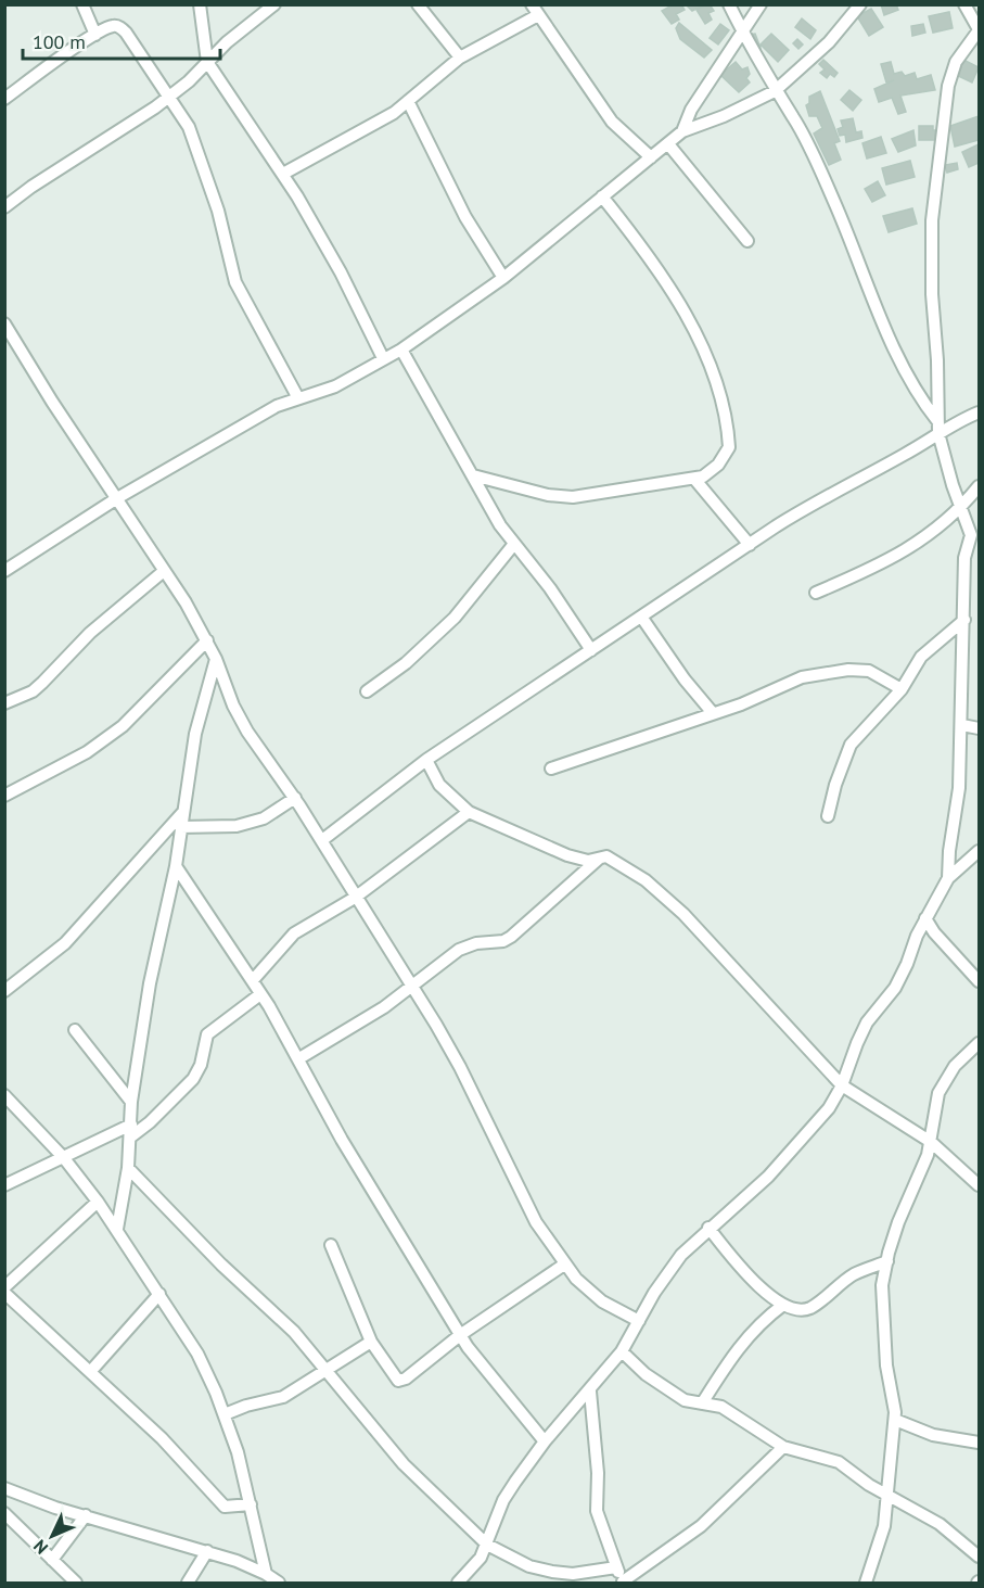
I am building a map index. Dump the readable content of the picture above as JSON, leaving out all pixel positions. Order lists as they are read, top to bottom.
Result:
{
  "scale_bar": "100 m",
  "north": "bottom left"
}
